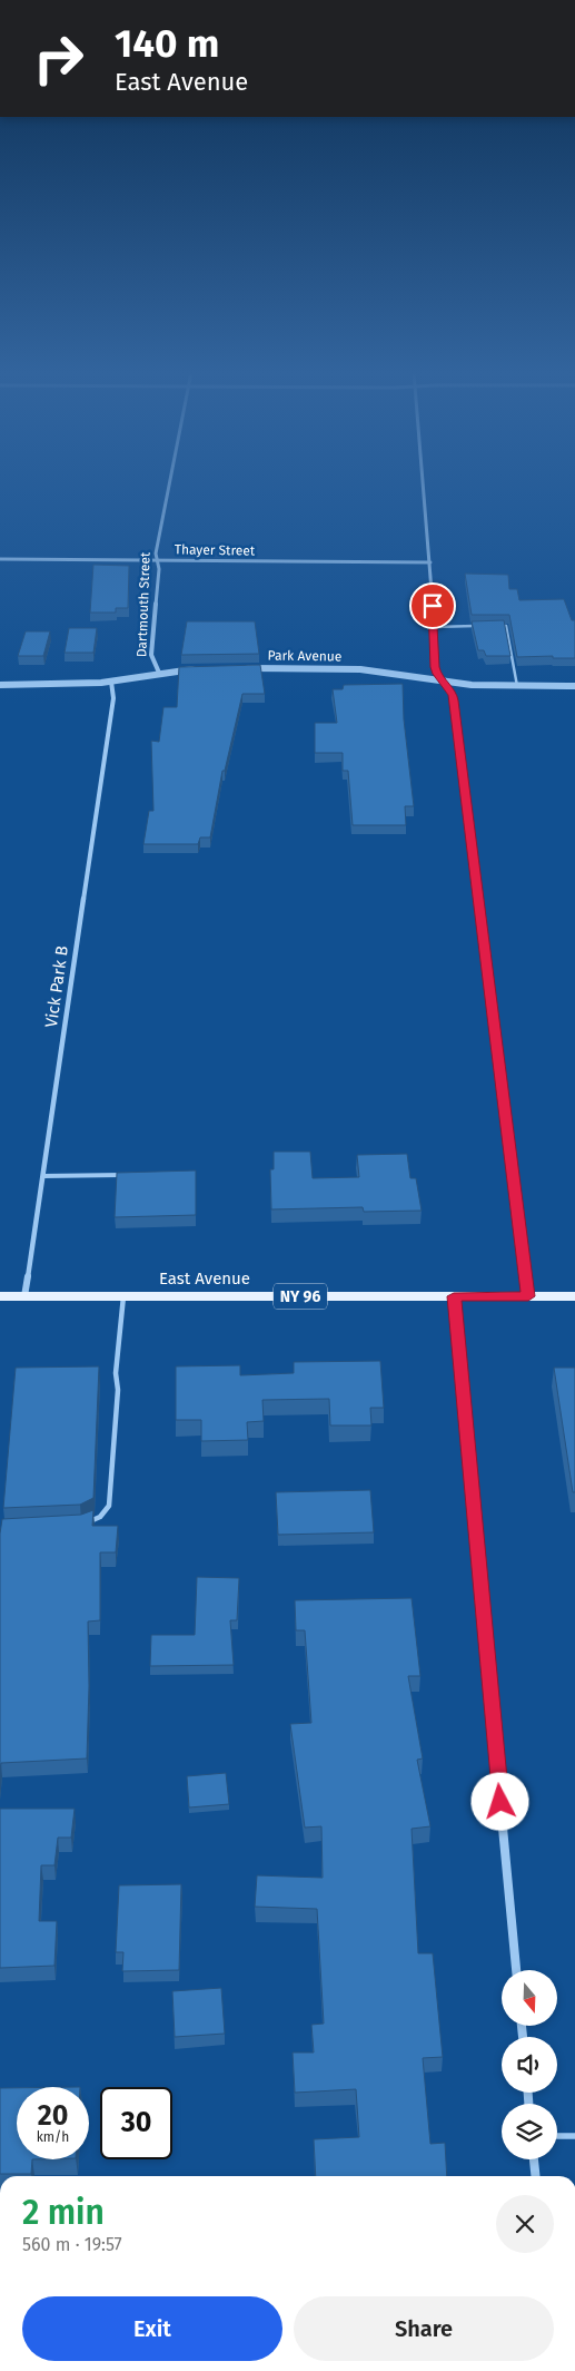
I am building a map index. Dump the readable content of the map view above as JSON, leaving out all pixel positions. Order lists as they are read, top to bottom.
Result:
{
  "streets": {
    "main road": ["East Avenue", "NY 96"],
    "street": [
      "Thayer Street",
      "Dartmouth Street",
      "Park Avenue",
      "Vick Park B"
    ]
  },
  "crossings": [
    ["Thayer Street", "Dartmouth Street"],
    ["Vick Park B", "East Avenue"]
  ],
  "north": "bottom",
  "page": {
    "turn": ["140 m", "East Avenue"],
    "speed": "20 km/h",
    "limit": "30",
    "heading": ["2 min", "560 m · 19:57"],
    "buttons": ["Exit", "Share"]
  }
}
